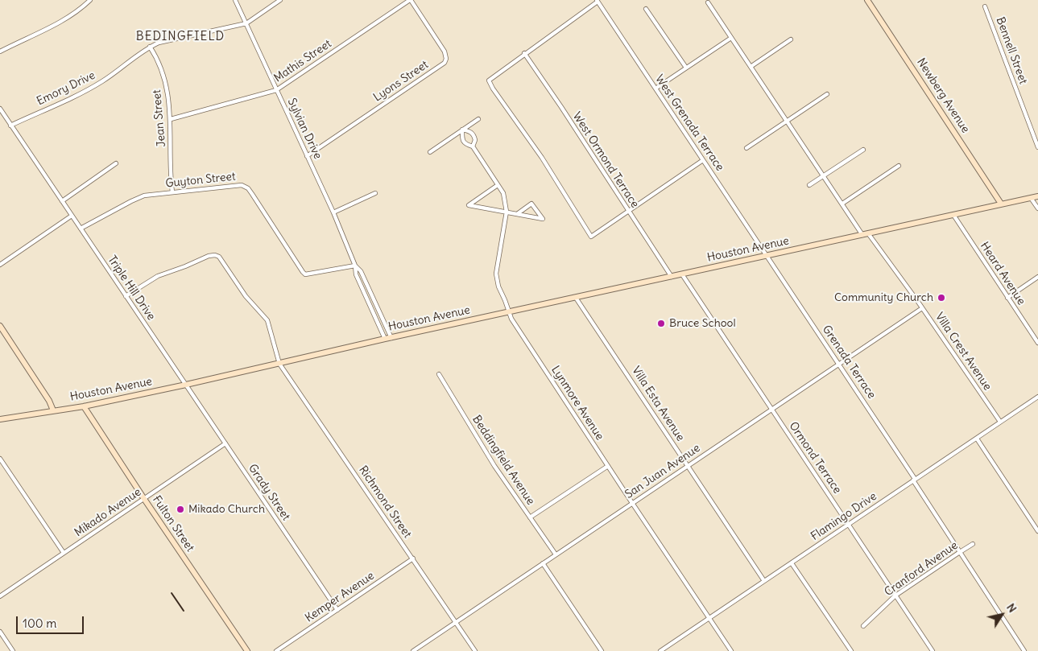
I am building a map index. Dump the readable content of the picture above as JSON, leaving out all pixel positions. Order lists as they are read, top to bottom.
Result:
{
  "streets": {
    "street": [
      "Bennell Street",
      "Mathis Street",
      "Lyons Street",
      "Emory Drive",
      "Newberg Avenue",
      "Jean Street",
      "West Grenada Terrace",
      "Sylvian Drive",
      "West Ormond Terrace",
      "Guyton Street",
      "Houston Avenue",
      "Heard Avenue",
      "Triple Hill Drive",
      "Villa Crest Avenue",
      "Grenada Terrace",
      "Lynmore Avenue",
      "Villa Esta Avenue",
      "Ormond Terrace",
      "Beddingfield Avenue",
      "San Juan Avenue",
      "Grady Street",
      "Richmond Street",
      "Mikado Avenue",
      "Flamingo Drive",
      "Fulton Street",
      "Cranford Avenue",
      "Kemper Avenue"
    ]
  },
  "crossings": [
    ["Mathis Street", "Lyons Street"],
    ["Mathis Street", "Jean Street"],
    ["Mathis Street", "Sylvian Drive"],
    ["Lyons Street", "Sylvian Drive"],
    ["Emory Drive", "Jean Street"],
    ["Emory Drive", "Sylvian Drive"],
    ["Emory Drive", "Triple Hill Drive"],
    ["Newberg Avenue", "Houston Avenue"],
    ["Jean Street", "Guyton Street"],
    ["West Grenada Terrace", "Houston Avenue"],
    ["West Grenada Terrace", "Grenada Terrace"],
    ["Sylvian Drive", "Guyton Street"],
    ["Sylvian Drive", "Houston Avenue"],
    ["West Ormond Terrace", "Houston Avenue"],
    ["Guyton Street", "Triple Hill Drive"],
    ["Houston Avenue", "Heard Avenue"],
    ["Houston Avenue", "Triple Hill Drive"],
    ["Houston Avenue", "Villa Crest Avenue"],
    ["Houston Avenue", "Grenada Terrace"],
    ["Houston Avenue", "Lynmore Avenue"],
    ["Houston Avenue", "Villa Esta Avenue"],
    ["Houston Avenue", "Ormond Terrace"],
    ["Houston Avenue", "Grady Street"],
    ["Houston Avenue", "Richmond Street"],
    ["Houston Avenue", "Fulton Street"],
    ["Triple Hill Drive", "Grady Street"],
    ["Triple Hill Drive", "Richmond Street"],
    ["Villa Crest Avenue", "San Juan Avenue"],
    ["Villa Crest Avenue", "Flamingo Drive"],
    ["Grenada Terrace", "San Juan Avenue"],
    ["Grenada Terrace", "Flamingo Drive"],
    ["Grenada Terrace", "Cranford Avenue"],
    ["Lynmore Avenue", "San Juan Avenue"],
    ["Lynmore Avenue", "Flamingo Drive"],
    ["Villa Esta Avenue", "San Juan Avenue"],
    ["Villa Esta Avenue", "Flamingo Drive"],
    ["Ormond Terrace", "San Juan Avenue"],
    ["Ormond Terrace", "Flamingo Drive"],
    ["Ormond Terrace", "Cranford Avenue"],
    ["Beddingfield Avenue", "San Juan Avenue"],
    ["San Juan Avenue", "Richmond Street"],
    ["Grady Street", "Mikado Avenue"],
    ["Grady Street", "Kemper Avenue"],
    ["Richmond Street", "Kemper Avenue"],
    ["Mikado Avenue", "Fulton Street"]
  ],
  "districts": ["BEDINGFIELD"],
  "places": ["Community Church", "Bruce School", "Mikado Church"],
  "scale_bar": "100 m",
  "north": "top right"
}
